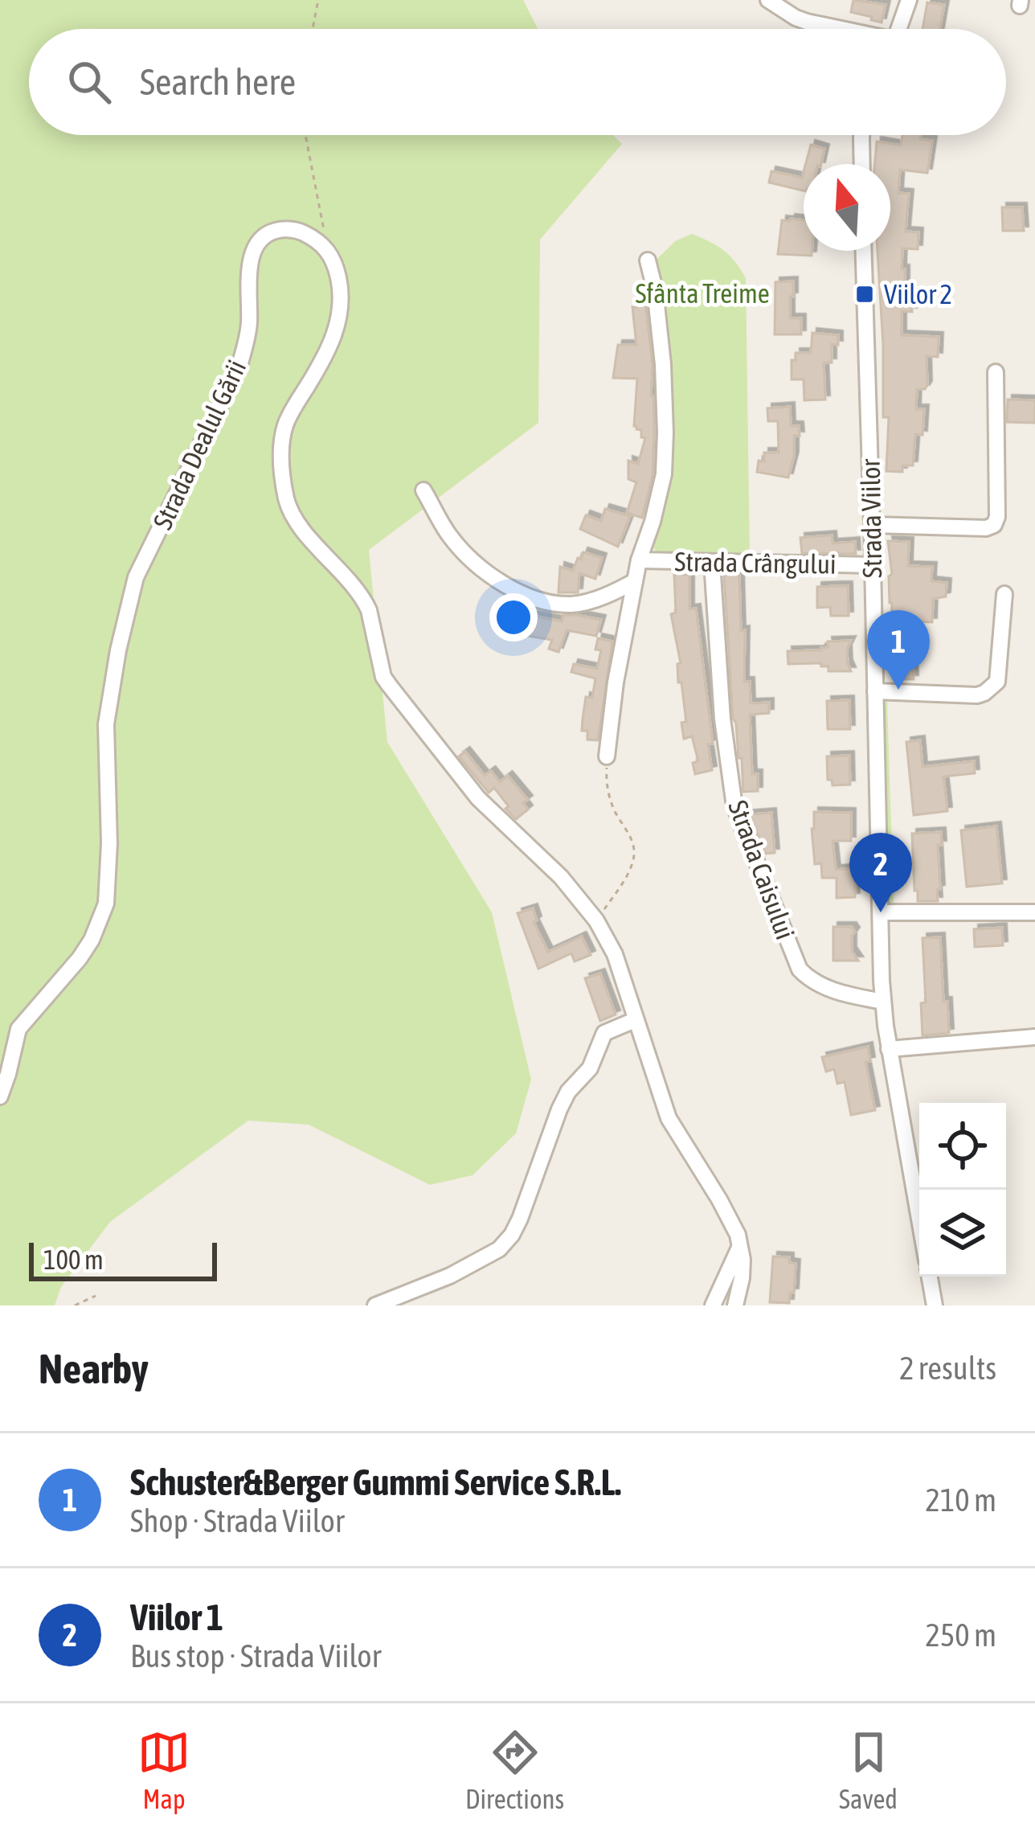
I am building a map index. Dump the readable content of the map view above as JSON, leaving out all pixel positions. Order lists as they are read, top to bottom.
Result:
{
  "streets": {
    "street": [
      "Strada Dealul Gării",
      "Strada Viilor",
      "Strada Crângului",
      "Strada Caisului"
    ]
  },
  "crossings": [
    ["Strada Viilor", "Strada Crângului"],
    ["Strada Viilor", "Strada Caisului"],
    ["Strada Crângului", "Strada Caisului"]
  ],
  "parks": ["Sfânta Treime"],
  "places": {
    "transit": ["Viilor 2"]
  },
  "scale_bar": "100 m",
  "north": "top",
  "page": {
    "search": "Search here",
    "pins": ["1", "2"],
    "scale": "100 m",
    "heading": ["Nearby", "2 results"],
    "list": [
      {
        "mark": "1",
        "name": "Schuster&Berger Gummi Service S.R.L.",
        "note": "Shop · Strada Viilor",
        "value": "210 m"
      },
      {
        "mark": "2",
        "name": "Viilor 1",
        "note": "Bus stop · Strada Viilor",
        "value": "250 m"
      }
    ],
    "nav": ["Map", "Directions", "Saved"]
  }
}
